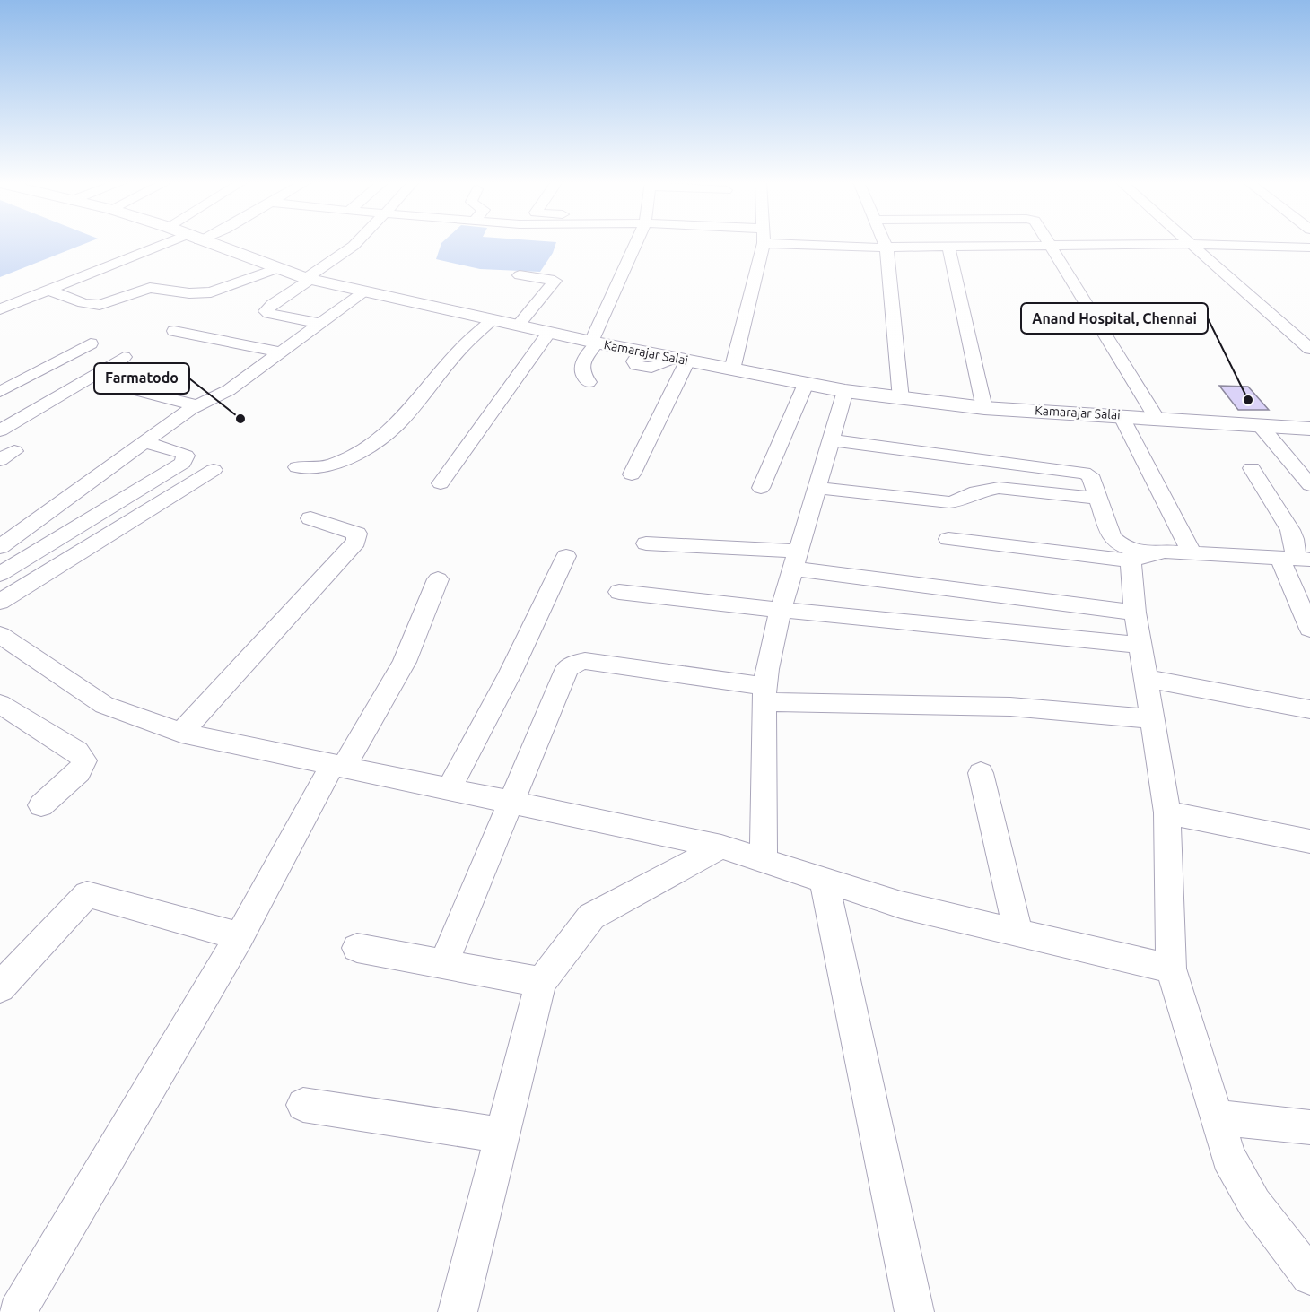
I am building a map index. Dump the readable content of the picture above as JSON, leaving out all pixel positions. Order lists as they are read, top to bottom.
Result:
{
  "streets": {
    "main road": ["Kamarajar Salai"]
  },
  "places": ["Anand Hospital, Chennai", "Farmatodo"]
}
